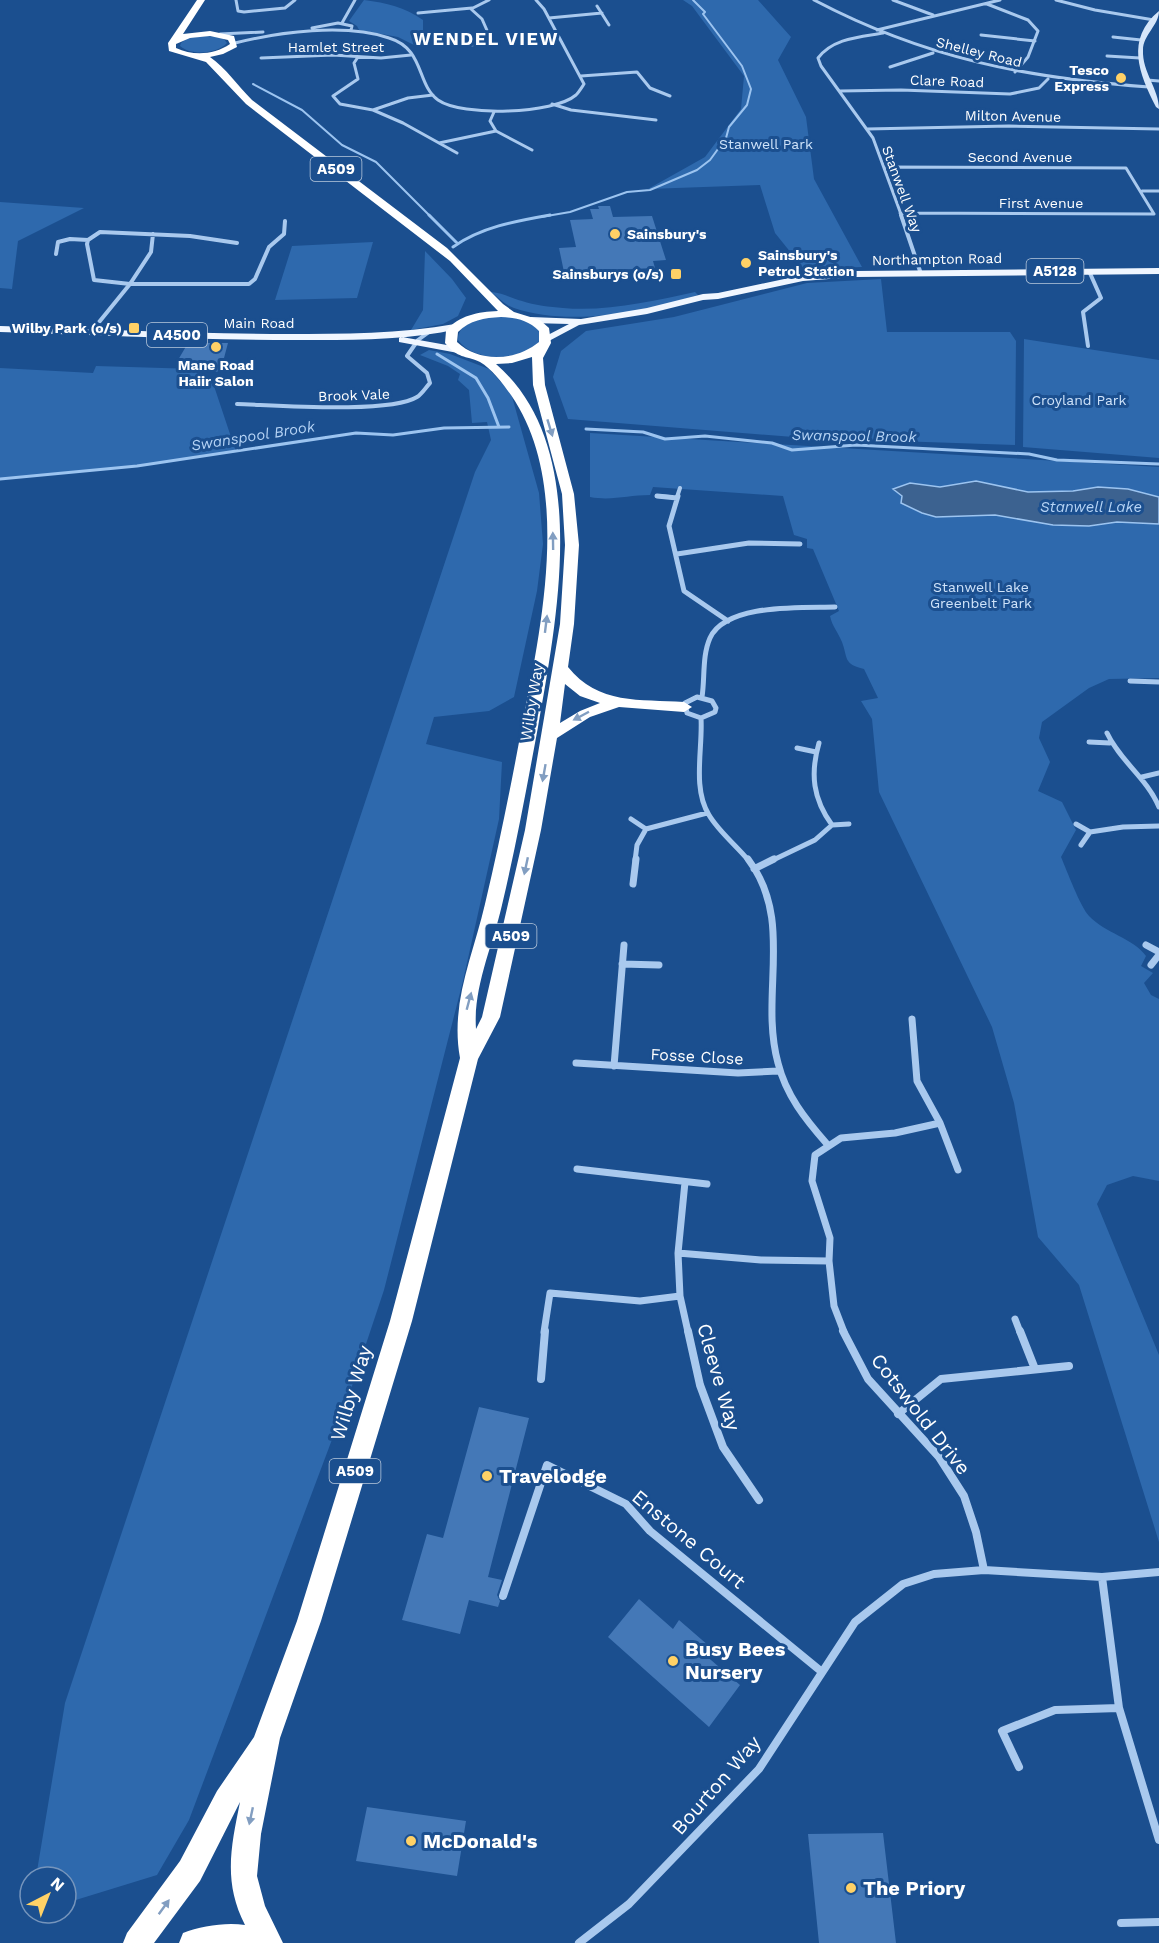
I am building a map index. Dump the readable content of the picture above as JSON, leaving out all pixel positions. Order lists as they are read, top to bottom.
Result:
{
  "streets": {
    "highway": ["A509", "Wilby Way"],
    "main road": [
      "Northampton Road",
      "A5128",
      "Main Road",
      "A4500"
    ],
    "street": [
      "Hamlet Street",
      "Shelley Road",
      "Clare Road",
      "Milton Avenue",
      "Second Avenue",
      "Stanwell Way",
      "First Avenue",
      "Brook Vale",
      "Fosse Close",
      "Cleeve Way",
      "Cotswold Drive",
      "Enstone Court",
      "Bourton Way"
    ]
  },
  "crossings": [
    ["Shelley Road", "Clare Road"],
    ["Shelley Road", "Stanwell Way"],
    ["Clare Road", "Stanwell Way"],
    ["Milton Avenue", "Stanwell Way"],
    ["Second Avenue", "Stanwell Way"],
    ["Second Avenue", "First Avenue"],
    ["Stanwell Way", "First Avenue"],
    ["Stanwell Way", "Northampton Road"],
    ["Northampton Road", "Wilby Way"],
    ["Main Road", "Brook Vale"],
    ["Cotswold Drive", "Bourton Way"],
    ["Enstone Court", "Bourton Way"]
  ],
  "districts": ["WENDEL VIEW"],
  "water": ["Swanspool Brook", "Stanwell Lake"],
  "parks": ["Stanwell Park", "Croyland Park", "Stanwell Lake Greenbelt Park"],
  "places": {
    "other": [
      "Tesco Express",
      "Sainsbury's",
      "Sainsbury's Petrol Station",
      "Mane Road Haiir Salon",
      "Travelodge",
      "Busy Bees Nursery",
      "McDonald's",
      "The Priory"
    ],
    "transit": ["Sainsburys (o/s)", "Wilby Park (o/s)"]
  },
  "north": "top right"
}
